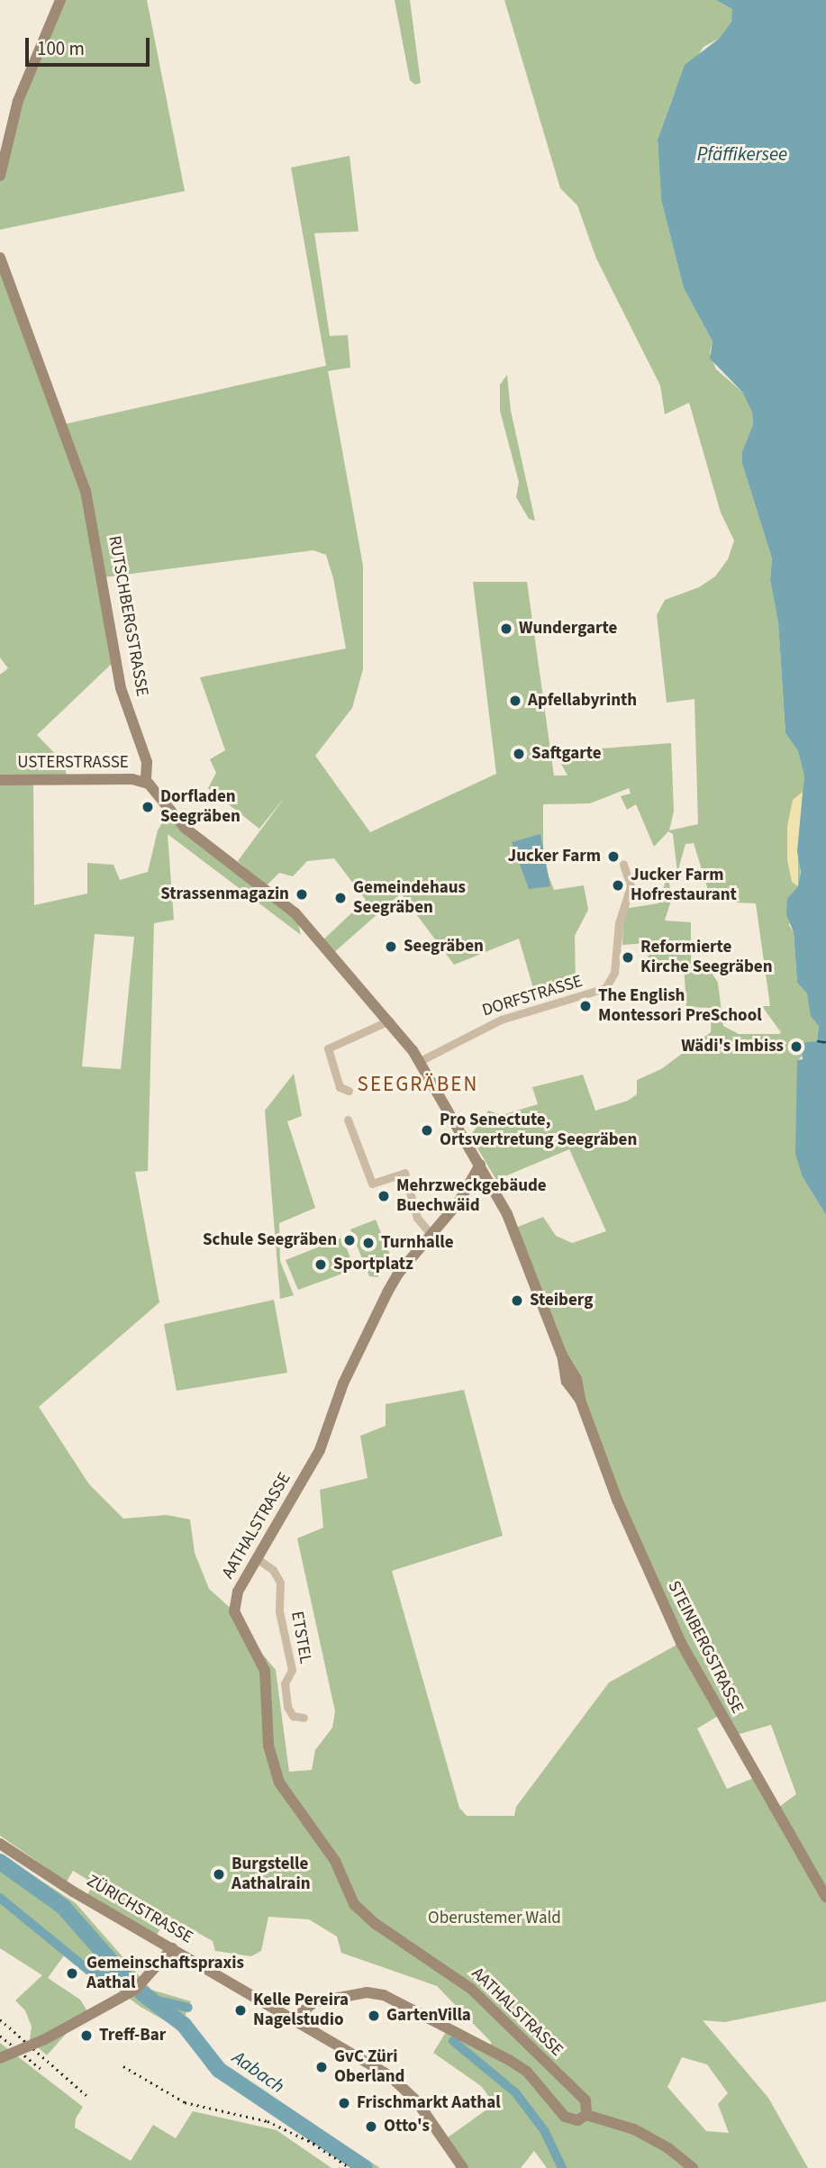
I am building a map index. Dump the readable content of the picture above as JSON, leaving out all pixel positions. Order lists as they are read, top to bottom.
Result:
{
  "streets": {
    "street": [
      "RUTSCHBERGSTRASSE",
      "USTERSTRASSE",
      "DORFSTRASSE",
      "AATHALSTRASSE",
      "ETSTEL",
      "STEINBERGSTRASSE",
      "ZÜRICHSTRASSE"
    ]
  },
  "crossings": [
    ["RUTSCHBERGSTRASSE", "USTERSTRASSE"],
    ["AATHALSTRASSE", "ETSTEL"],
    ["AATHALSTRASSE", "STEINBERGSTRASSE"]
  ],
  "districts": ["SEEGRÄBEN"],
  "water": ["Pfäffikersee", "Aabach"],
  "parks": ["Oberustemer Wald"],
  "places": [
    "Wundergarte",
    "Apfellabyrinth",
    "Saftgarte",
    "Dorfladen Seegräben",
    "Jucker Farm",
    "Jucker Farm Hofrestaurant",
    "Strassenmagazin",
    "Gemeindehaus Seegräben",
    "Seegräben",
    "Reformierte Kirche Seegräben",
    "The English Montessori PreSchool",
    "Wädi's Imbiss",
    "Pro Senectute, Ortsvertretung Seegräben",
    "Mehrzweckgebäude Buechwäid",
    "Schule Seegräben",
    "Turnhalle",
    "Sportplatz",
    "Steiberg",
    "Burgstelle Aathalrain",
    "Gemeinschaftspraxis Aathal",
    "Kelle Pereira Nagelstudio",
    "GartenVilla",
    "Treff-Bar",
    "GvC Züri Oberland",
    "Frischmarkt Aathal",
    "Otto's"
  ],
  "scale_bar": "100 m"
}
